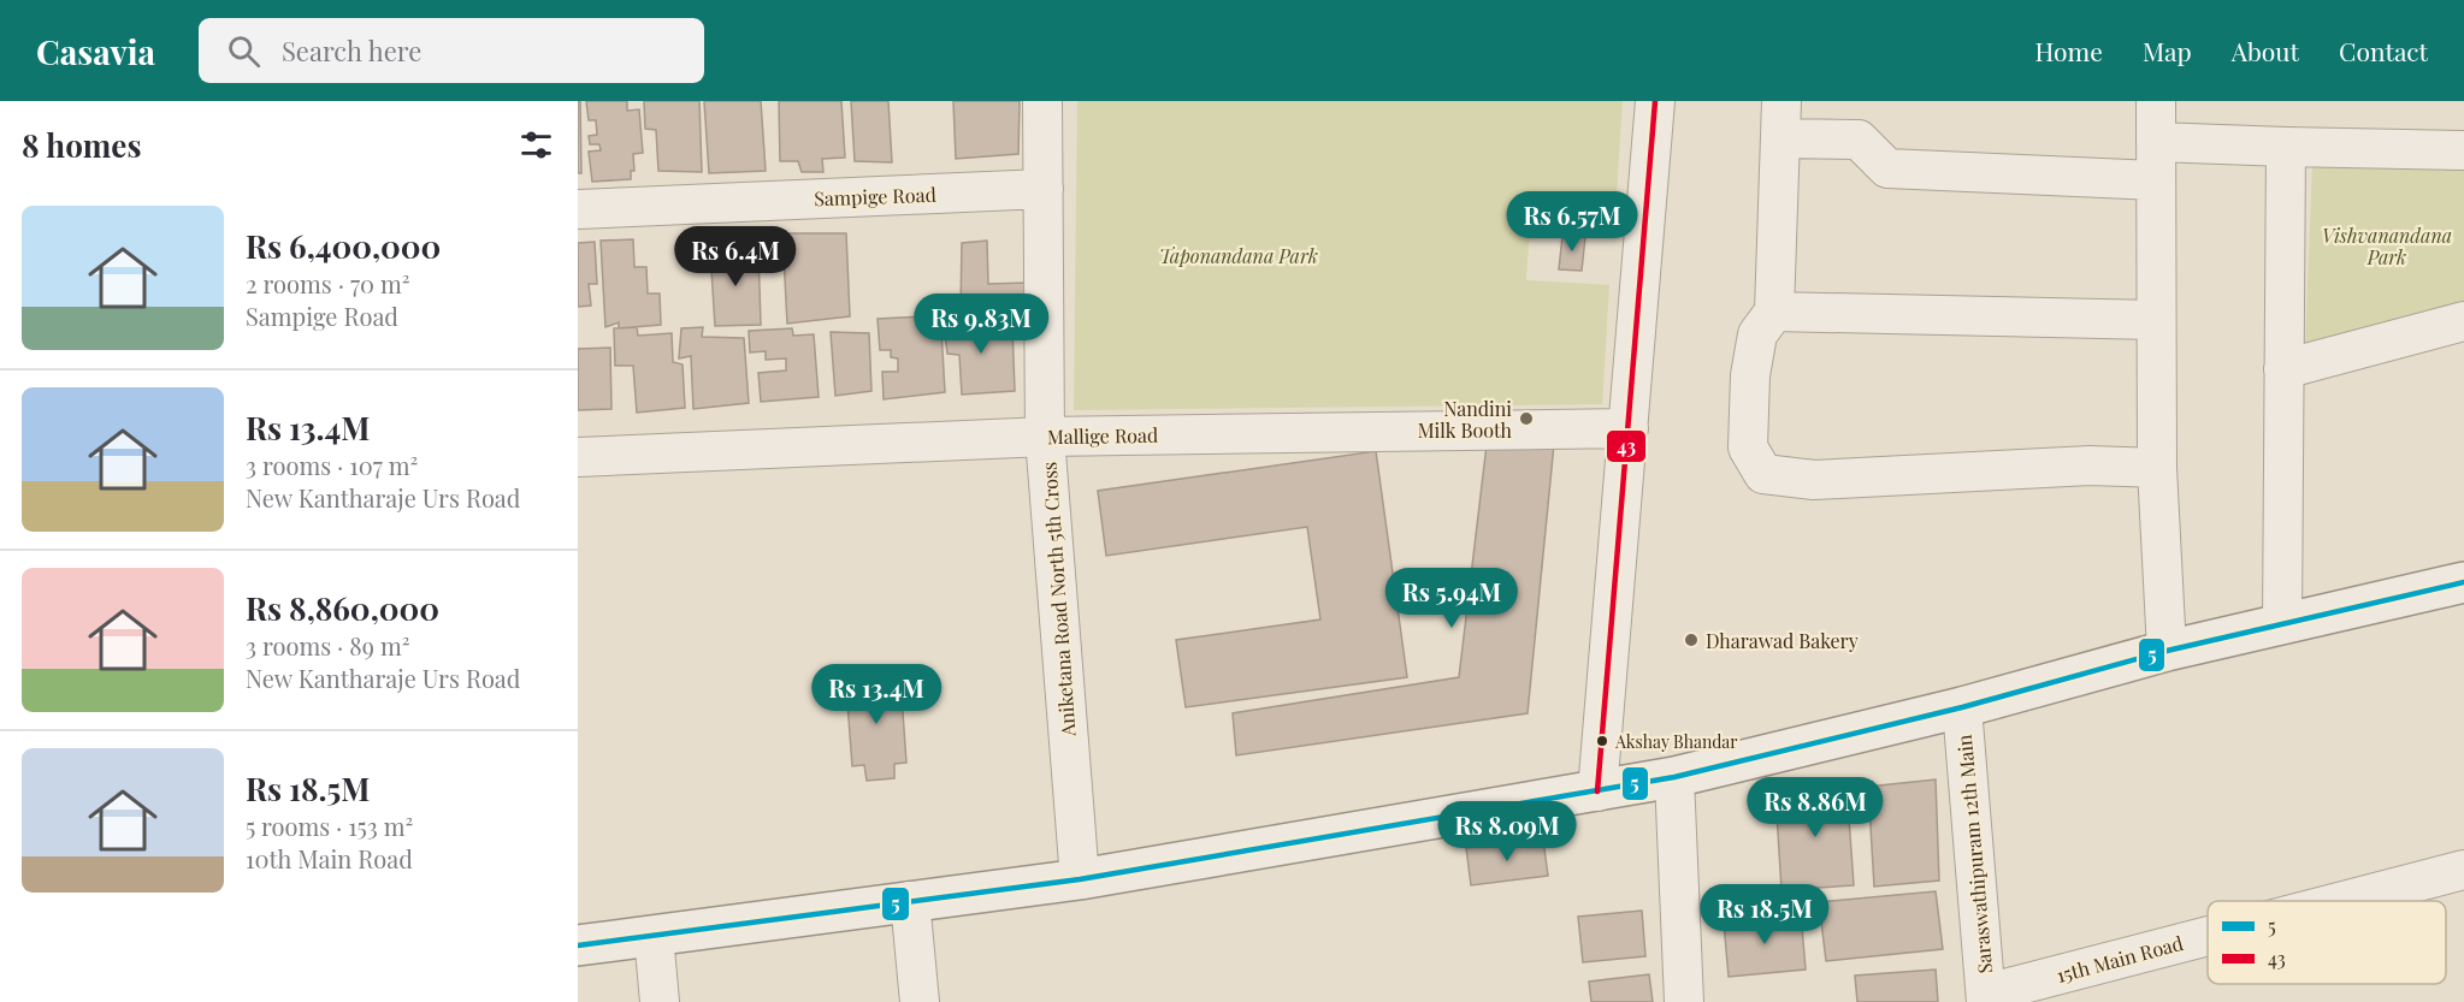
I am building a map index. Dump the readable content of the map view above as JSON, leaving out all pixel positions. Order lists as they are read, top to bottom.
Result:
{
  "streets": {
    "street": [
      "Sampige Road",
      "Mallige Road",
      "Aniketana Road North 5th Cross",
      "Saraswathipuram 12th Main",
      "15th Main Road"
    ]
  },
  "crossings": [
    ["Sampige Road", "Aniketana Road North 5th Cross"],
    ["Mallige Road", "Aniketana Road North 5th Cross"],
    ["Saraswathipuram 12th Main", "15th Main Road"]
  ],
  "parks": ["Vishvanandana Park", "Taponandana Park"],
  "places": ["Nandini Milk Booth", "Dharawad Bakery", "Akshay Bhandar"],
  "lines": ["transit line 43", "transit line 5"],
  "legend": ["5", "43"],
  "page": {
    "header": "Casavia",
    "search": "Search here",
    "nav": [
      "Home",
      "Map",
      "About",
      "Contact"
    ],
    "heading": "8 homes",
    "list": [
      {
        "name": "Rs 6,400,000",
        "note": "2 rooms · 70 m² · Sampige Road"
      },
      {
        "name": "Rs 13.4M",
        "note": "3 rooms · 107 m² · New Kantharaje Urs Road"
      },
      {
        "name": "Rs 8,860,000",
        "note": "3 rooms · 89 m² · New Kantharaje Urs Road"
      },
      {
        "name": "Rs 18.5M",
        "note": "5 rooms · 153 m² · 10th Main Road"
      }
    ],
    "price": [
      "Rs 6.57M",
      "Rs 6.4M",
      "Rs 9.83M",
      "Rs 5.94M",
      "Rs 13.4M",
      "Rs 8.86M",
      "Rs 8.09M",
      "Rs 18.5M"
    ]
  }
}
